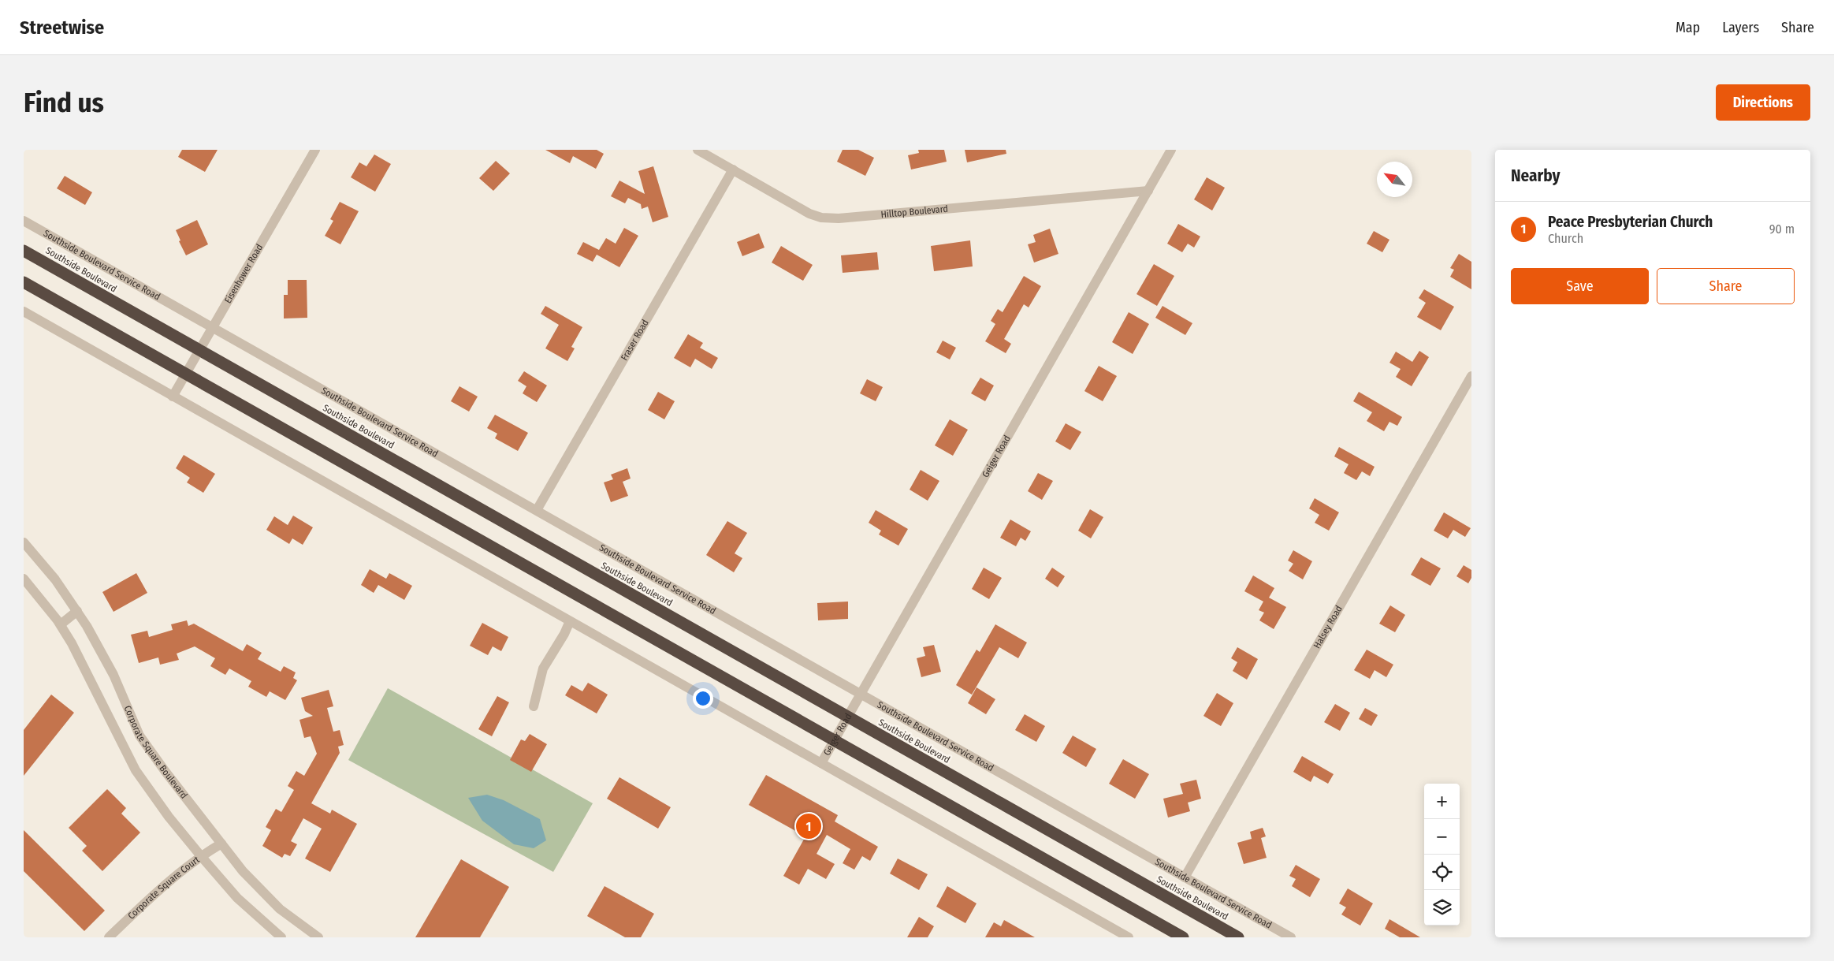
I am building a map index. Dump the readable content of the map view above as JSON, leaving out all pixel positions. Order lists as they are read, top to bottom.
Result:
{
  "streets": {
    "highway": ["Southside Boulevard"],
    "street": [
      "Hilltop Boulevard",
      "Southside Boulevard Service Road",
      "Eisenhower Road",
      "Fraser Road",
      "Geiger Road",
      "Halsey Road",
      "Corporate Square Boulevard",
      "Corporate Square Court"
    ]
  },
  "crossings": [
    ["Hilltop Boulevard", "Fraser Road"],
    ["Hilltop Boulevard", "Geiger Road"],
    ["Southside Boulevard Service Road", "Eisenhower Road"],
    ["Southside Boulevard Service Road", "Fraser Road"],
    ["Southside Boulevard Service Road", "Geiger Road"],
    ["Southside Boulevard Service Road", "Halsey Road"],
    ["Southside Boulevard", "Eisenhower Road"],
    ["Southside Boulevard", "Geiger Road"],
    ["Corporate Square Boulevard", "Corporate Square Court"]
  ],
  "north": "top left",
  "page": {
    "header": "Streetwise",
    "nav": ["Map", "Layers", "Share"],
    "buttons": [
      "Directions",
      ["Save", "Share"]
    ],
    "title": "Find us",
    "heading": "Nearby",
    "list": [
      {
        "mark": "1",
        "name": "Peace Presbyterian Church",
        "note": "Church",
        "value": "90 m"
      }
    ],
    "map_buttons": ["+", "−"],
    "pins": "1"
  }
}
